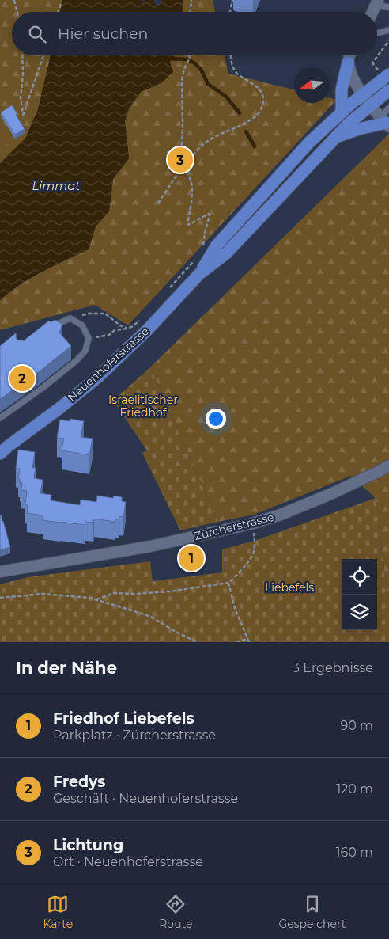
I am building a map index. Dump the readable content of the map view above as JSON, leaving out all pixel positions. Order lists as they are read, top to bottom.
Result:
{
  "streets": {
    "main road": ["Neuenhoferstrasse"],
    "street": ["Zürcherstrasse"]
  },
  "water": ["Limmat"],
  "parks": ["Israelitischer Friedhof", "Liebefels"],
  "north": "left",
  "page": {
    "search": "Hier suchen",
    "pins": ["3", "2", "1"],
    "heading": ["In der Nähe", "3 Ergebnisse"],
    "list": [
      {
        "mark": "1",
        "name": "Friedhof Liebefels",
        "note": "Parkplatz · Zürcherstrasse",
        "value": "90 m"
      },
      {
        "mark": "2",
        "name": "Fredys",
        "note": "Geschäft · Neuenhoferstrasse",
        "value": "120 m"
      },
      {
        "mark": "3",
        "name": "Lichtung",
        "note": "Ort · Neuenhoferstrasse",
        "value": "160 m"
      }
    ],
    "nav": ["Karte", "Route", "Gespeichert"]
  }
}
